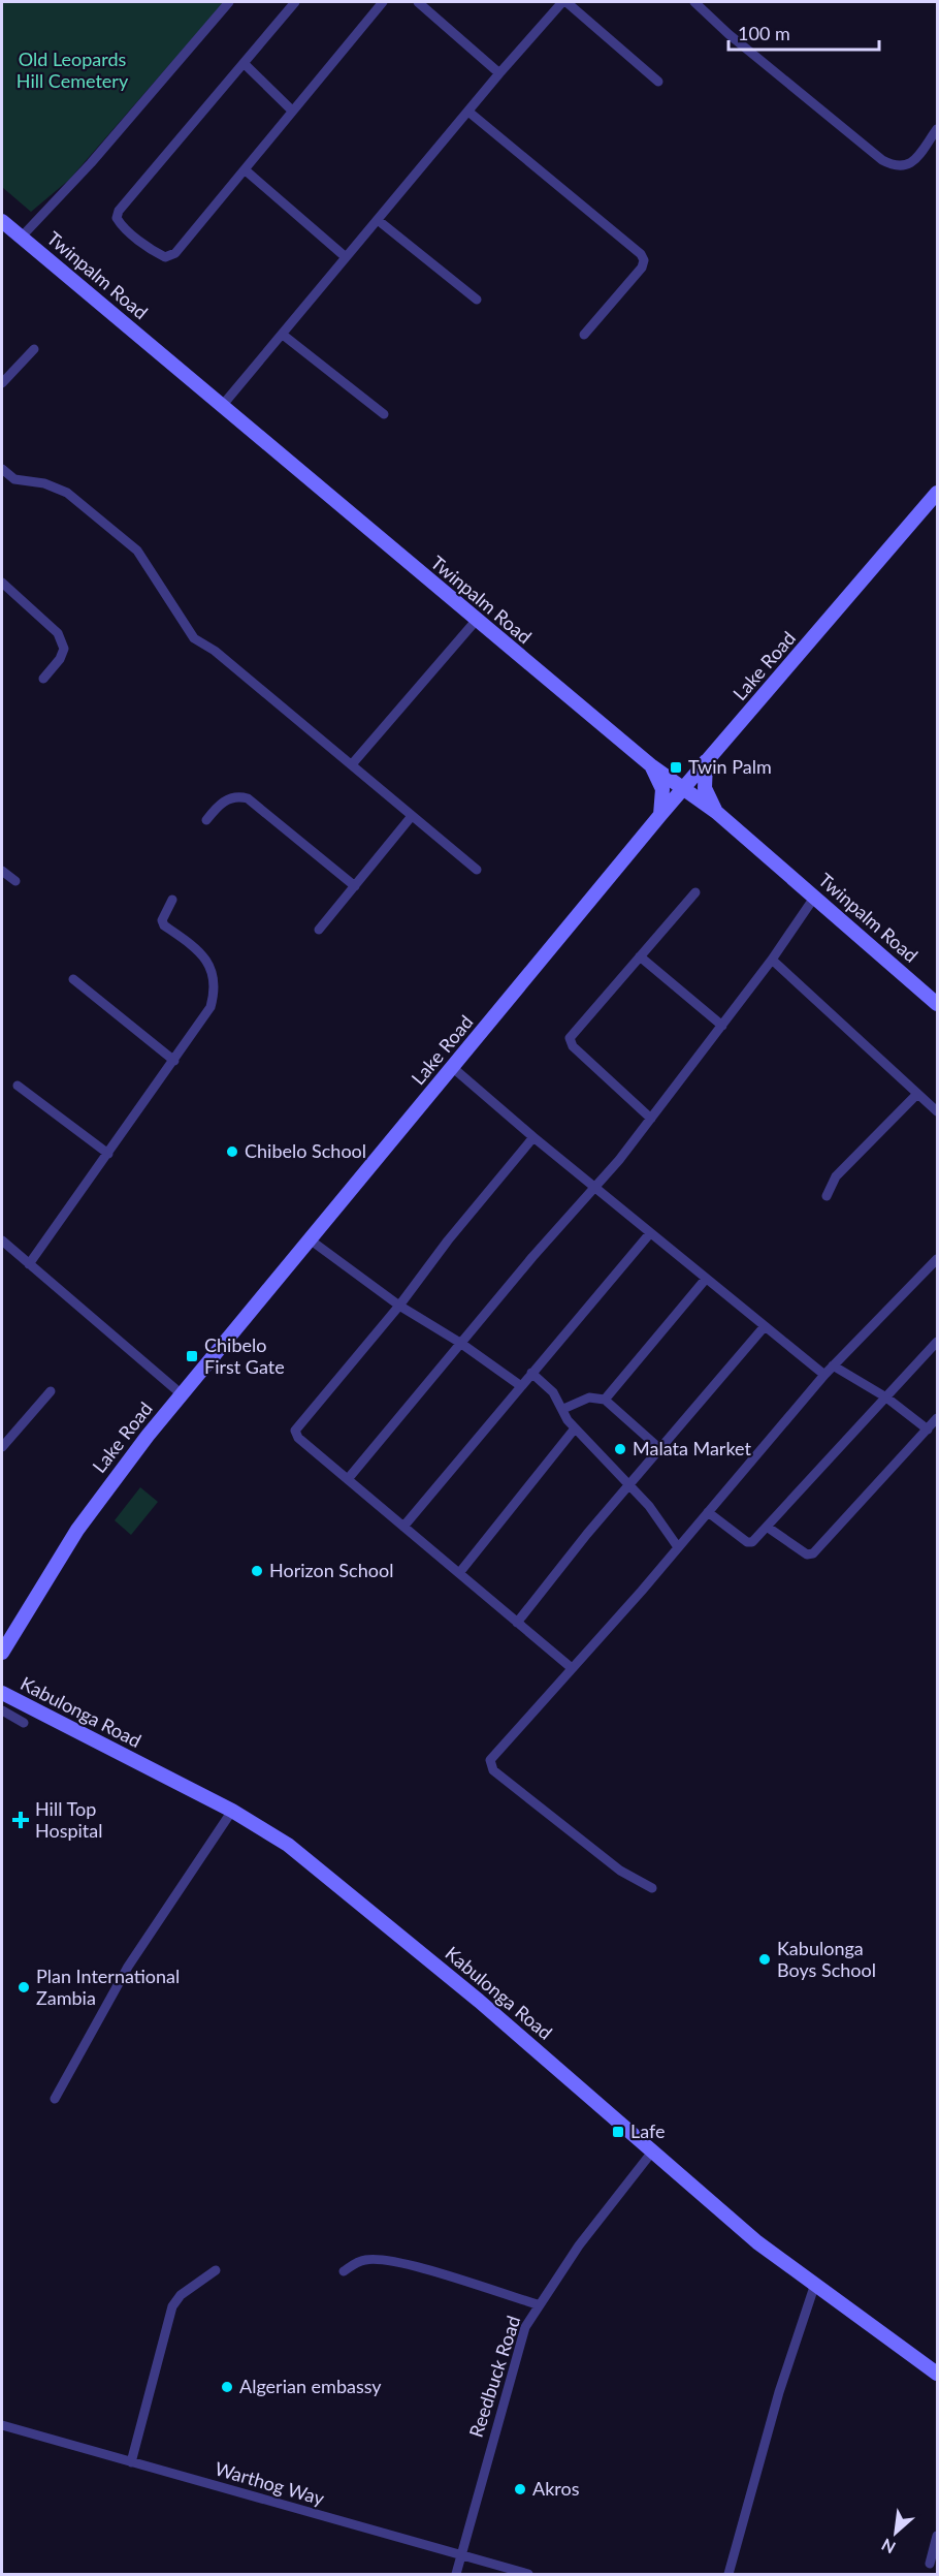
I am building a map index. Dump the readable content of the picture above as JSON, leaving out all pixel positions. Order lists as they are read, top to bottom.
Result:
{
  "streets": {
    "main road": ["Twinpalm Road", "Lake Road", "Kabulonga Road"],
    "street": ["Reedbuck Road", "Warthog Way"]
  },
  "crossings": [
    ["Twinpalm Road", "Lake Road"],
    ["Kabulonga Road", "Reedbuck Road"],
    ["Reedbuck Road", "Warthog Way"]
  ],
  "parks": ["Old Leopards Hill Cemetery"],
  "places": {
    "transit": ["Twin Palm", "Chibelo First Gate", "Lafe"],
    "other": [
      "Chibelo School",
      "Malata Market",
      "Horizon School",
      "Kabulonga Boys School",
      "Plan International Zambia",
      "Algerian embassy",
      "Akros"
    ],
    "health": ["Hill Top Hospital"]
  },
  "scale_bar": "100 m",
  "north": "bottom left"
}
